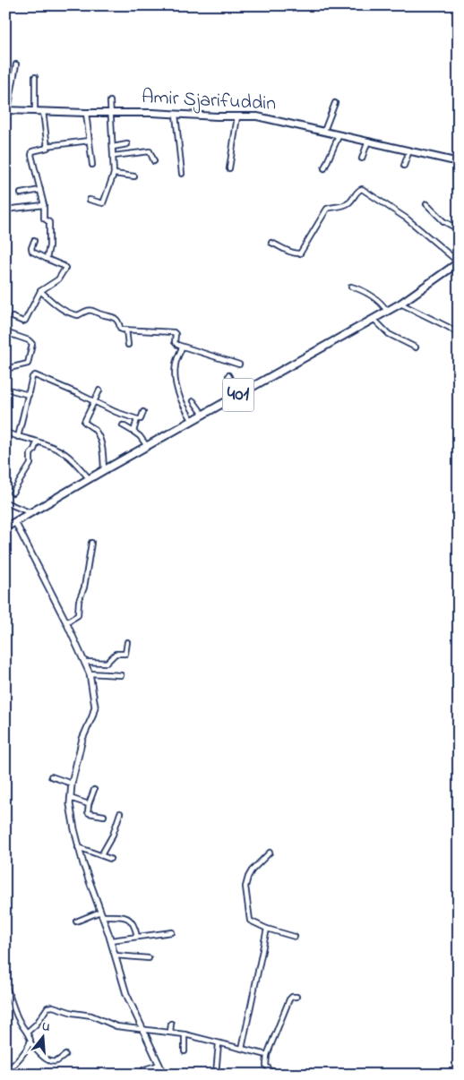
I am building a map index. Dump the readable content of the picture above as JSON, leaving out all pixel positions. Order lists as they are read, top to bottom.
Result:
{
  "streets": {
    "main road": ["Amir Sjarifuddin", "401"]
  },
  "north": "top"
}
